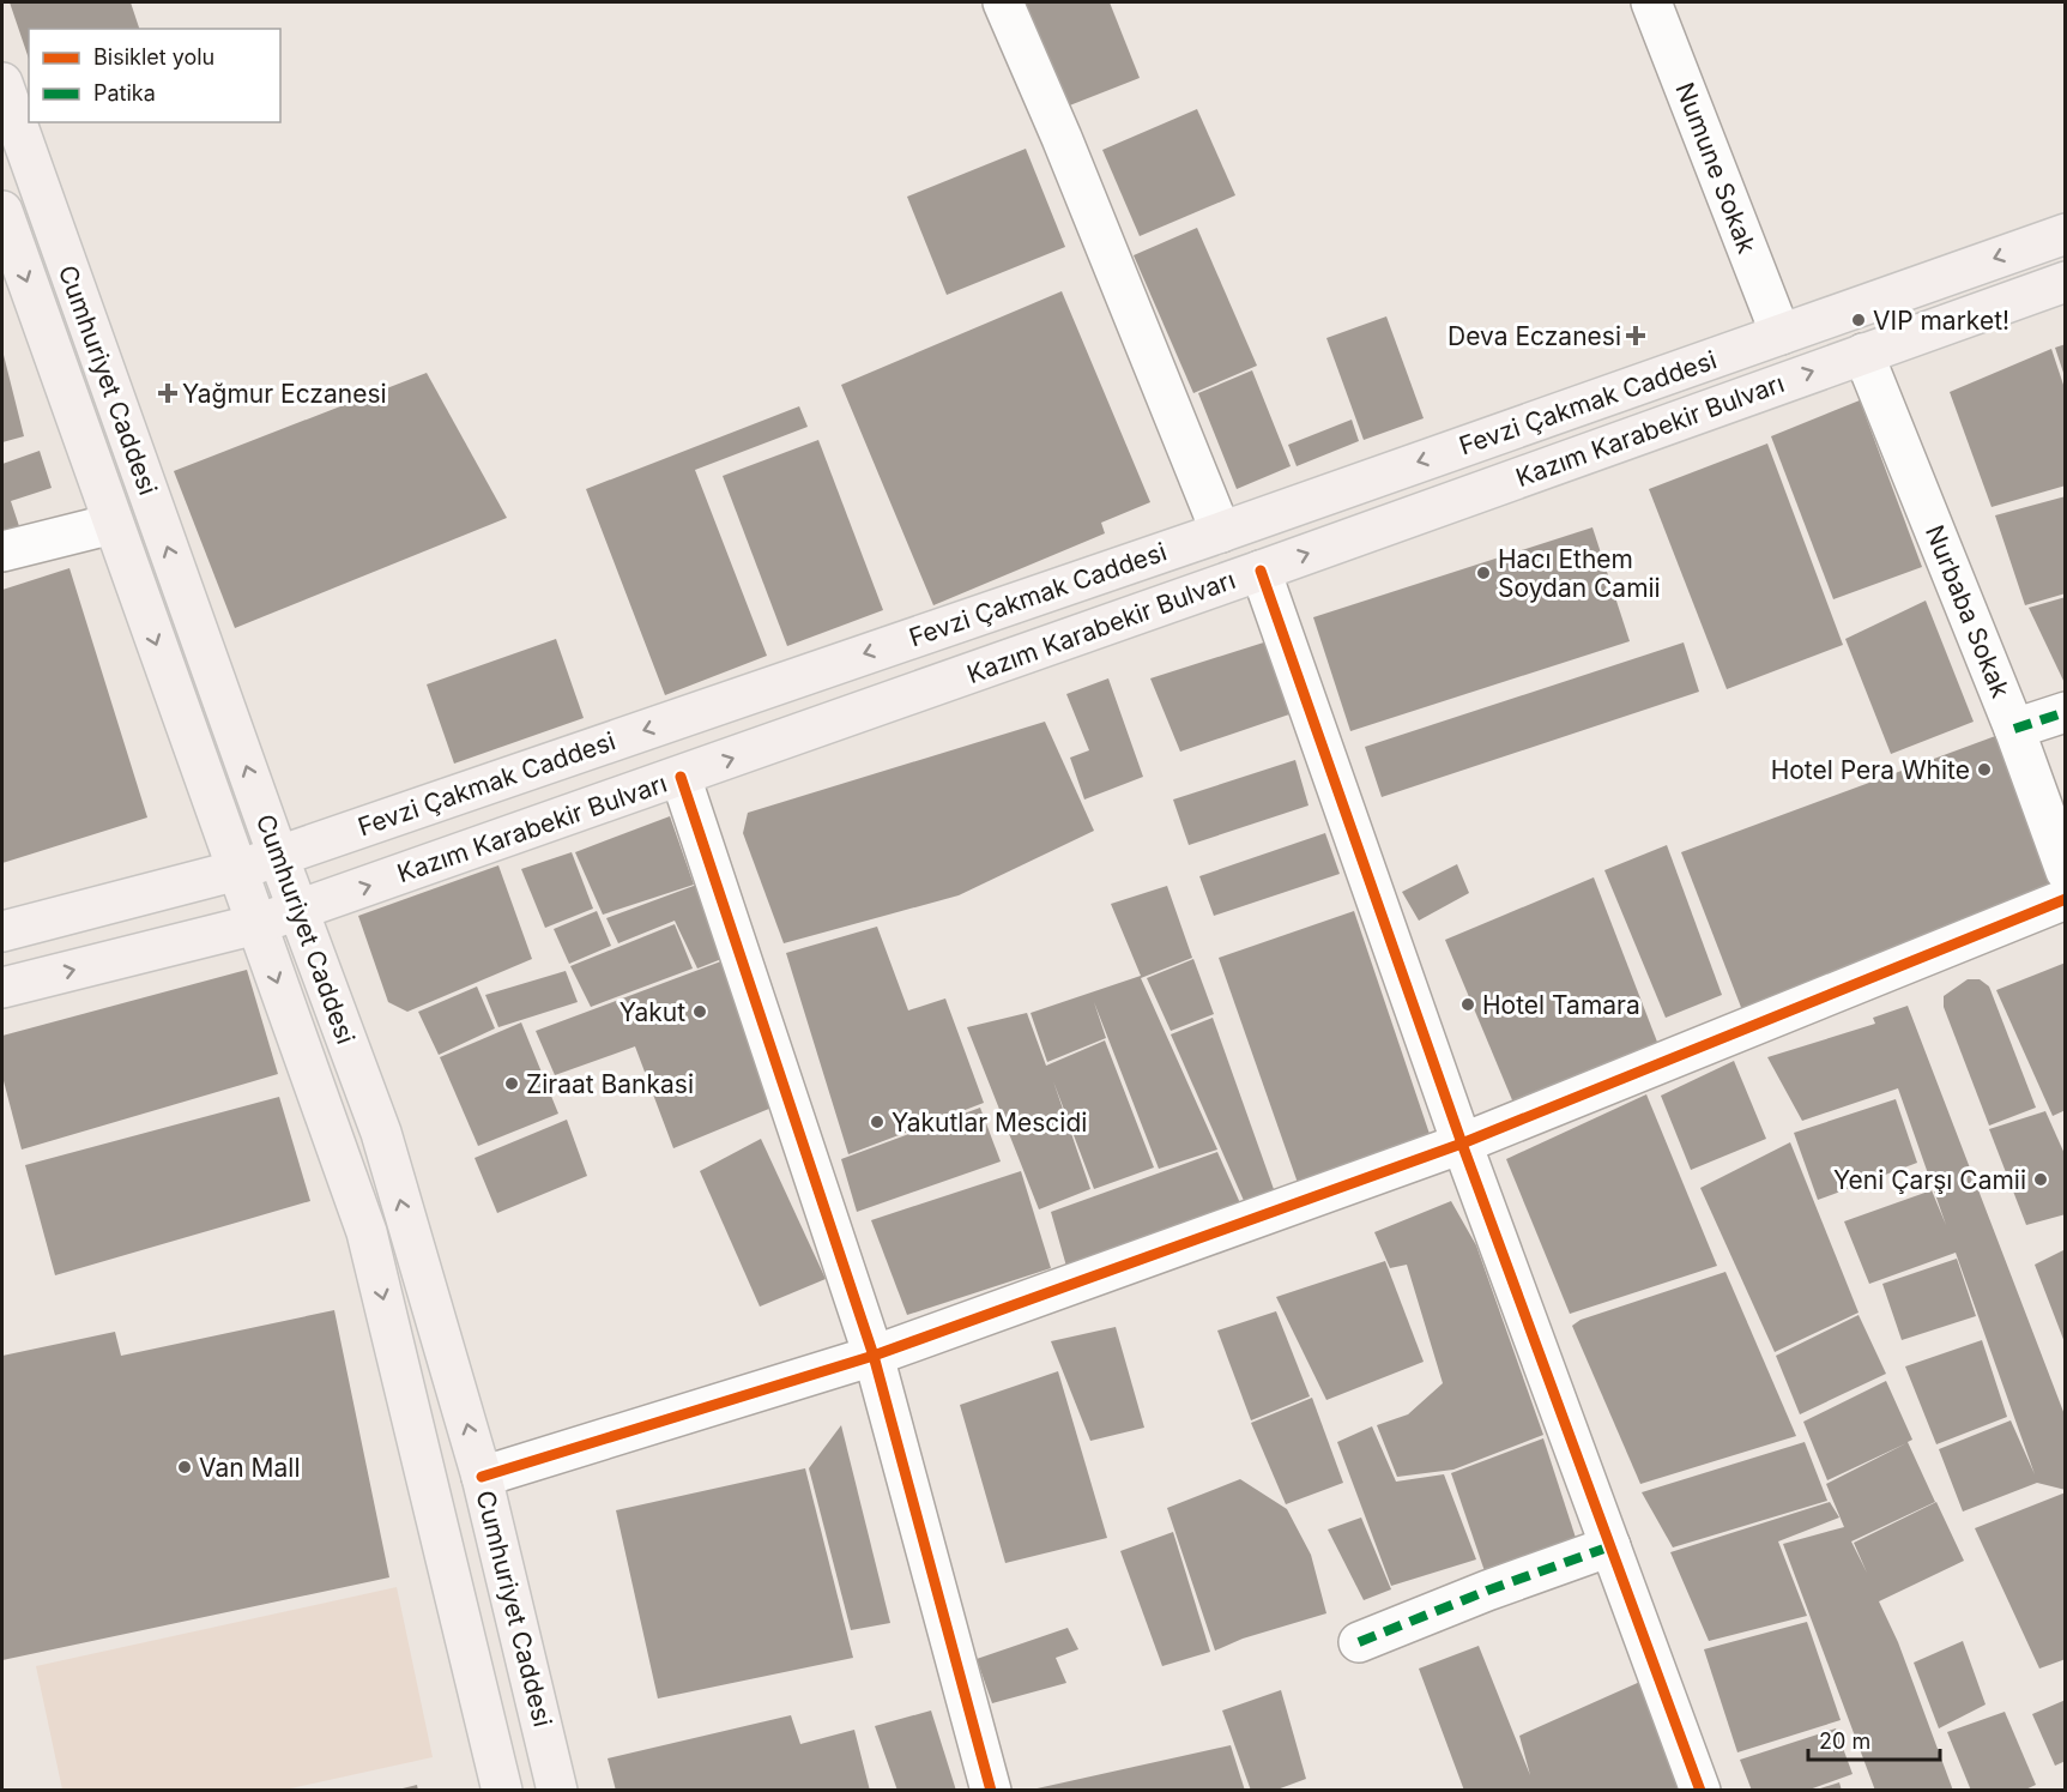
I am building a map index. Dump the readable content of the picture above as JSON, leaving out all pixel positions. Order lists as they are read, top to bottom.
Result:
{
  "streets": {
    "main road": ["Cumhuriyet Caddesi", "Fevzi Çakmak Caddesi", "Kazım Karabekir Bulvarı"],
    "street": ["Numune Sokak", "Nurbaba Sokak"]
  },
  "crossings": [
    ["Numune Sokak", "Fevzi Çakmak Caddesi"],
    ["Cumhuriyet Caddesi", "Fevzi Çakmak Caddesi"],
    ["Cumhuriyet Caddesi", "Kazım Karabekir Bulvarı"],
    ["Kazım Karabekir Bulvarı", "Nurbaba Sokak"]
  ],
  "one_way": ["Fevzi Çakmak Caddesi", "Kazım Karabekir Bulvarı"],
  "places": {
    "other": [
      "VIP market!",
      "Hacı Ethem Soydan Camii",
      "Hotel Pera White",
      "Hotel Tamara",
      "Yakut",
      "Ziraat Bankasi",
      "Yakutlar Mescidi",
      "Yeni Çarşı Camii",
      "Van Mall"
    ],
    "health": ["Deva Eczanesi", "Yağmur Eczanesi"]
  },
  "legend": ["Bisiklet yolu", "Patika"],
  "scale_bar": "20 m"
}
